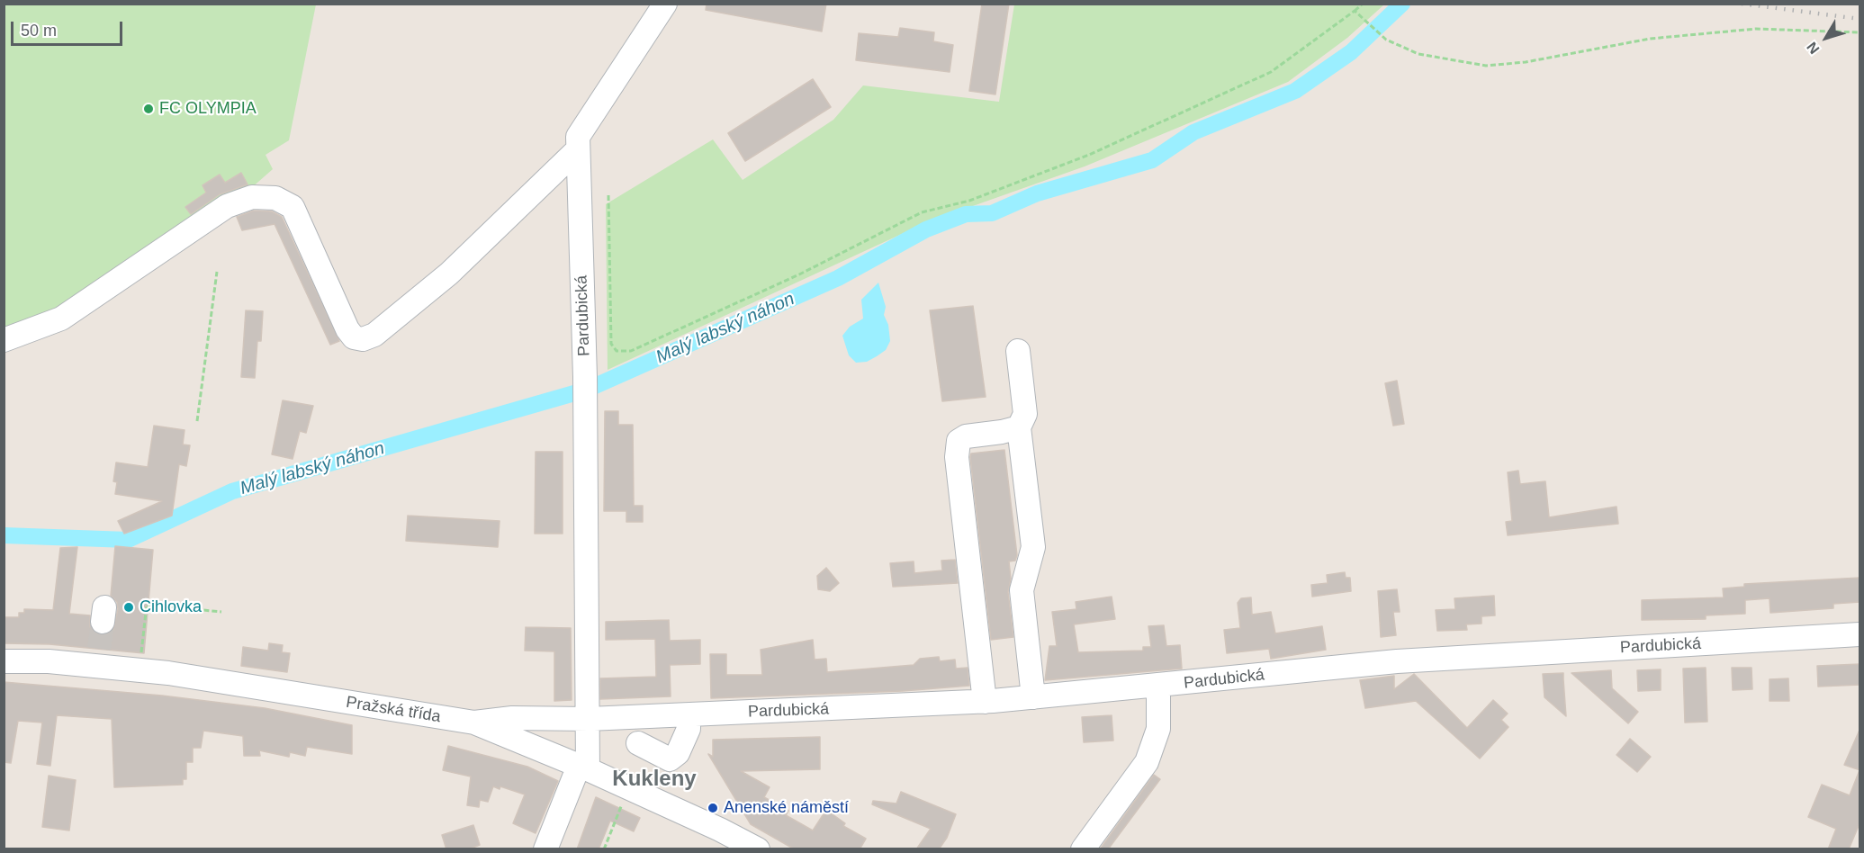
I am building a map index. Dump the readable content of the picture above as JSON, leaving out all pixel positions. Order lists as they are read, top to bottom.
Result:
{
  "streets": {
    "street": ["Pardubická", "Pražská třída"]
  },
  "crossings": [
    ["Pardubická", "Pražská třída"]
  ],
  "districts": ["Kukleny"],
  "water": ["Malý labský náhon"],
  "places": ["FC OLYMPIA", "Cihlovka", "Anenské náměstí"],
  "scale_bar": "50 m",
  "north": "bottom left"
}
